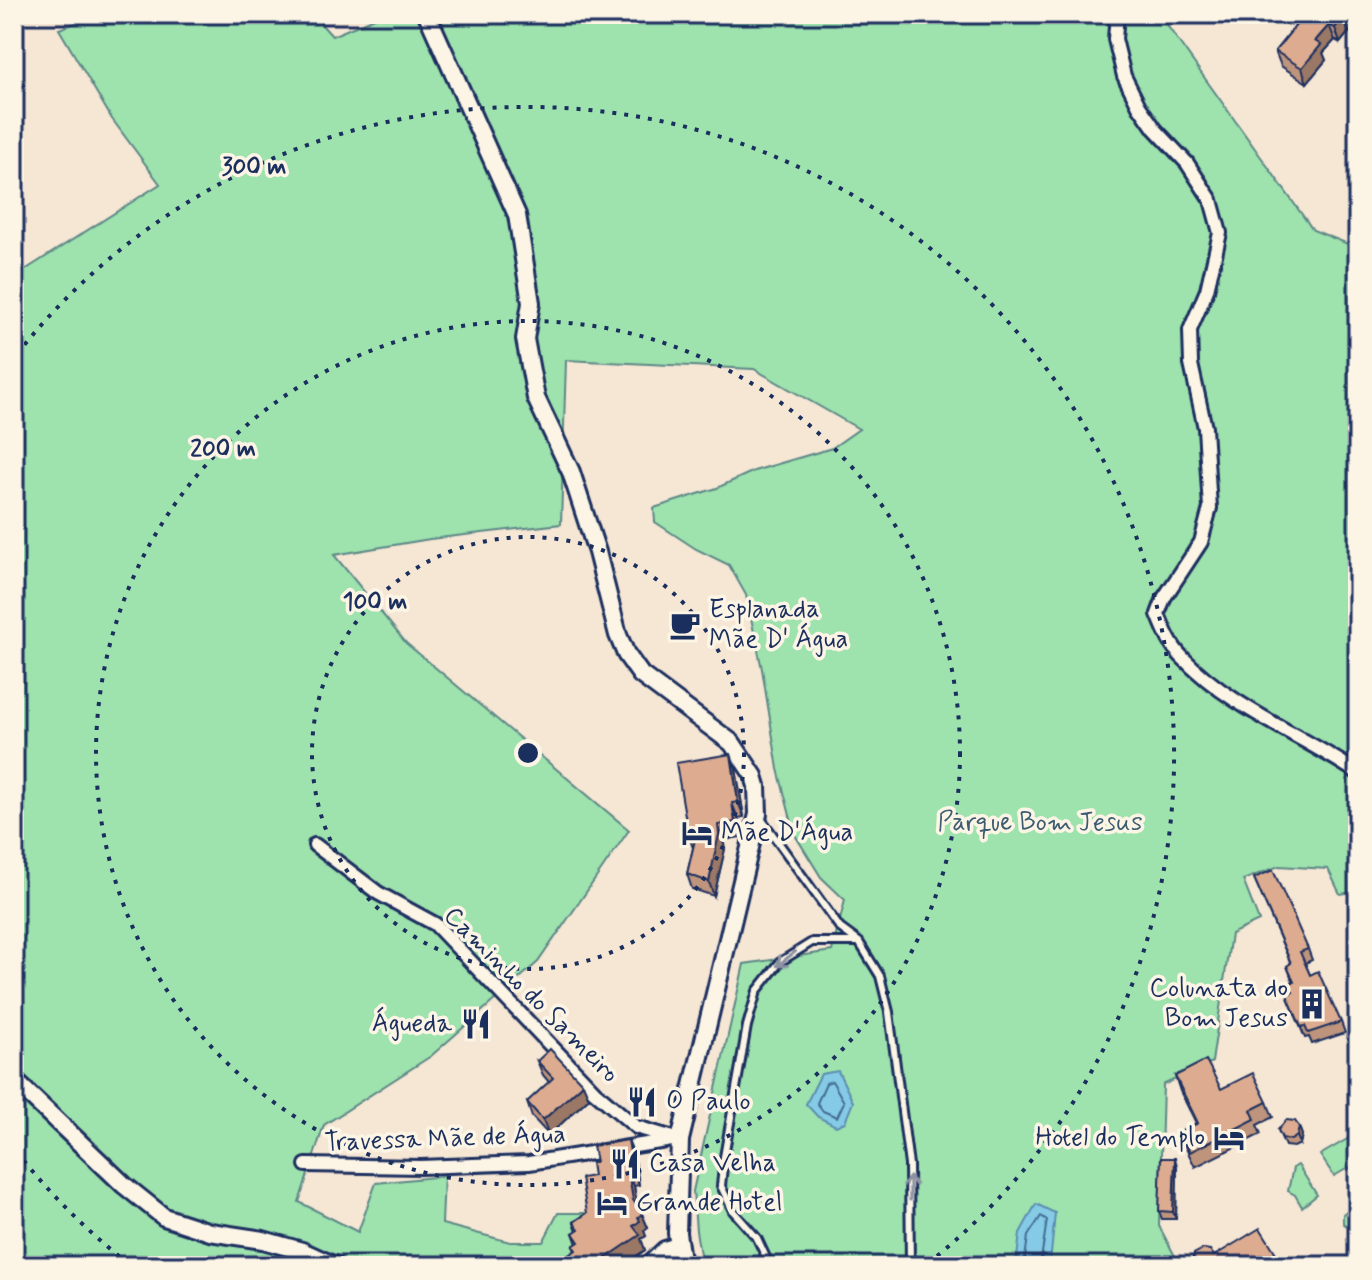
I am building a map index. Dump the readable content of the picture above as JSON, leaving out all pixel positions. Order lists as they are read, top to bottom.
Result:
{
  "streets": {
    "street": ["Caminho do Sameiro", "Travessa Mãe de Água"]
  },
  "crossings": [
    ["Caminho do Sameiro", "Travessa Mãe de Água"]
  ],
  "parks": ["Parque Bom Jesus"],
  "places": {
    "cafe": ["Esplanada Mãe D' Água"],
    "hotel": ["Mãe D'Água", "Hotel do Templo", "Grande Hotel"],
    "building": ["Colunata do Bom Jesus"],
    "restaurant": ["Águeda", "O Paulo", "Casa Velha"]
  },
  "rings": ["300 m", "200 m", "100 m"]
}
